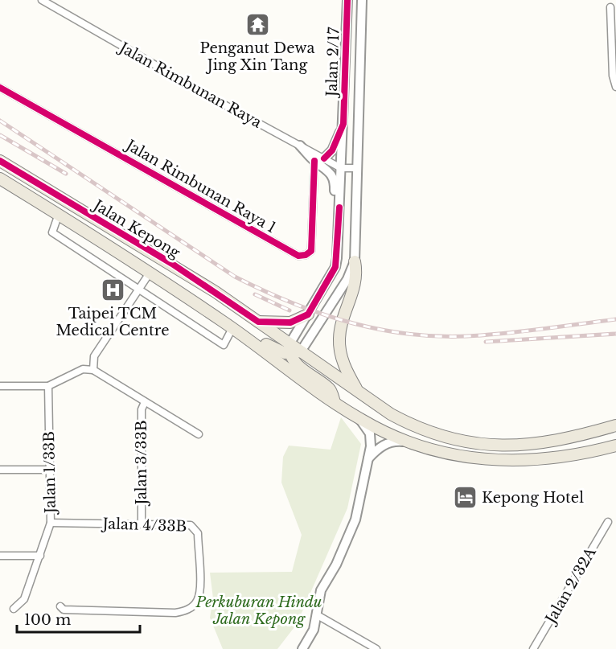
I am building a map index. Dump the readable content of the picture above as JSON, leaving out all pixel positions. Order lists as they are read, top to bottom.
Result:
{
  "streets": {
    "main road": ["Jalan Kepong"],
    "street": [
      "Jalan 2/17",
      "Jalan Rimbunan Raya",
      "Jalan Rimbunan Raya 1",
      "Jalan 3/33B",
      "Jalan 1/33B",
      "Jalan 4/33B",
      "Jalan 2/32A"
    ]
  },
  "crossings": [
    ["Jalan 2/17", "Jalan Rimbunan Raya"],
    ["Jalan 2/17", "Jalan Kepong"],
    ["Jalan 3/33B", "Jalan 4/33B"],
    ["Jalan 1/33B", "Jalan 4/33B"]
  ],
  "parks": ["Perkuburan Hindu Jalan Kepong"],
  "places": {
    "temple": ["Penganut Dewa Jing Xin Tang"],
    "hospital": ["Taipei TCM Medical Centre"],
    "hotel": ["Kepong Hotel"]
  },
  "scale_bar": "100 m"
}
